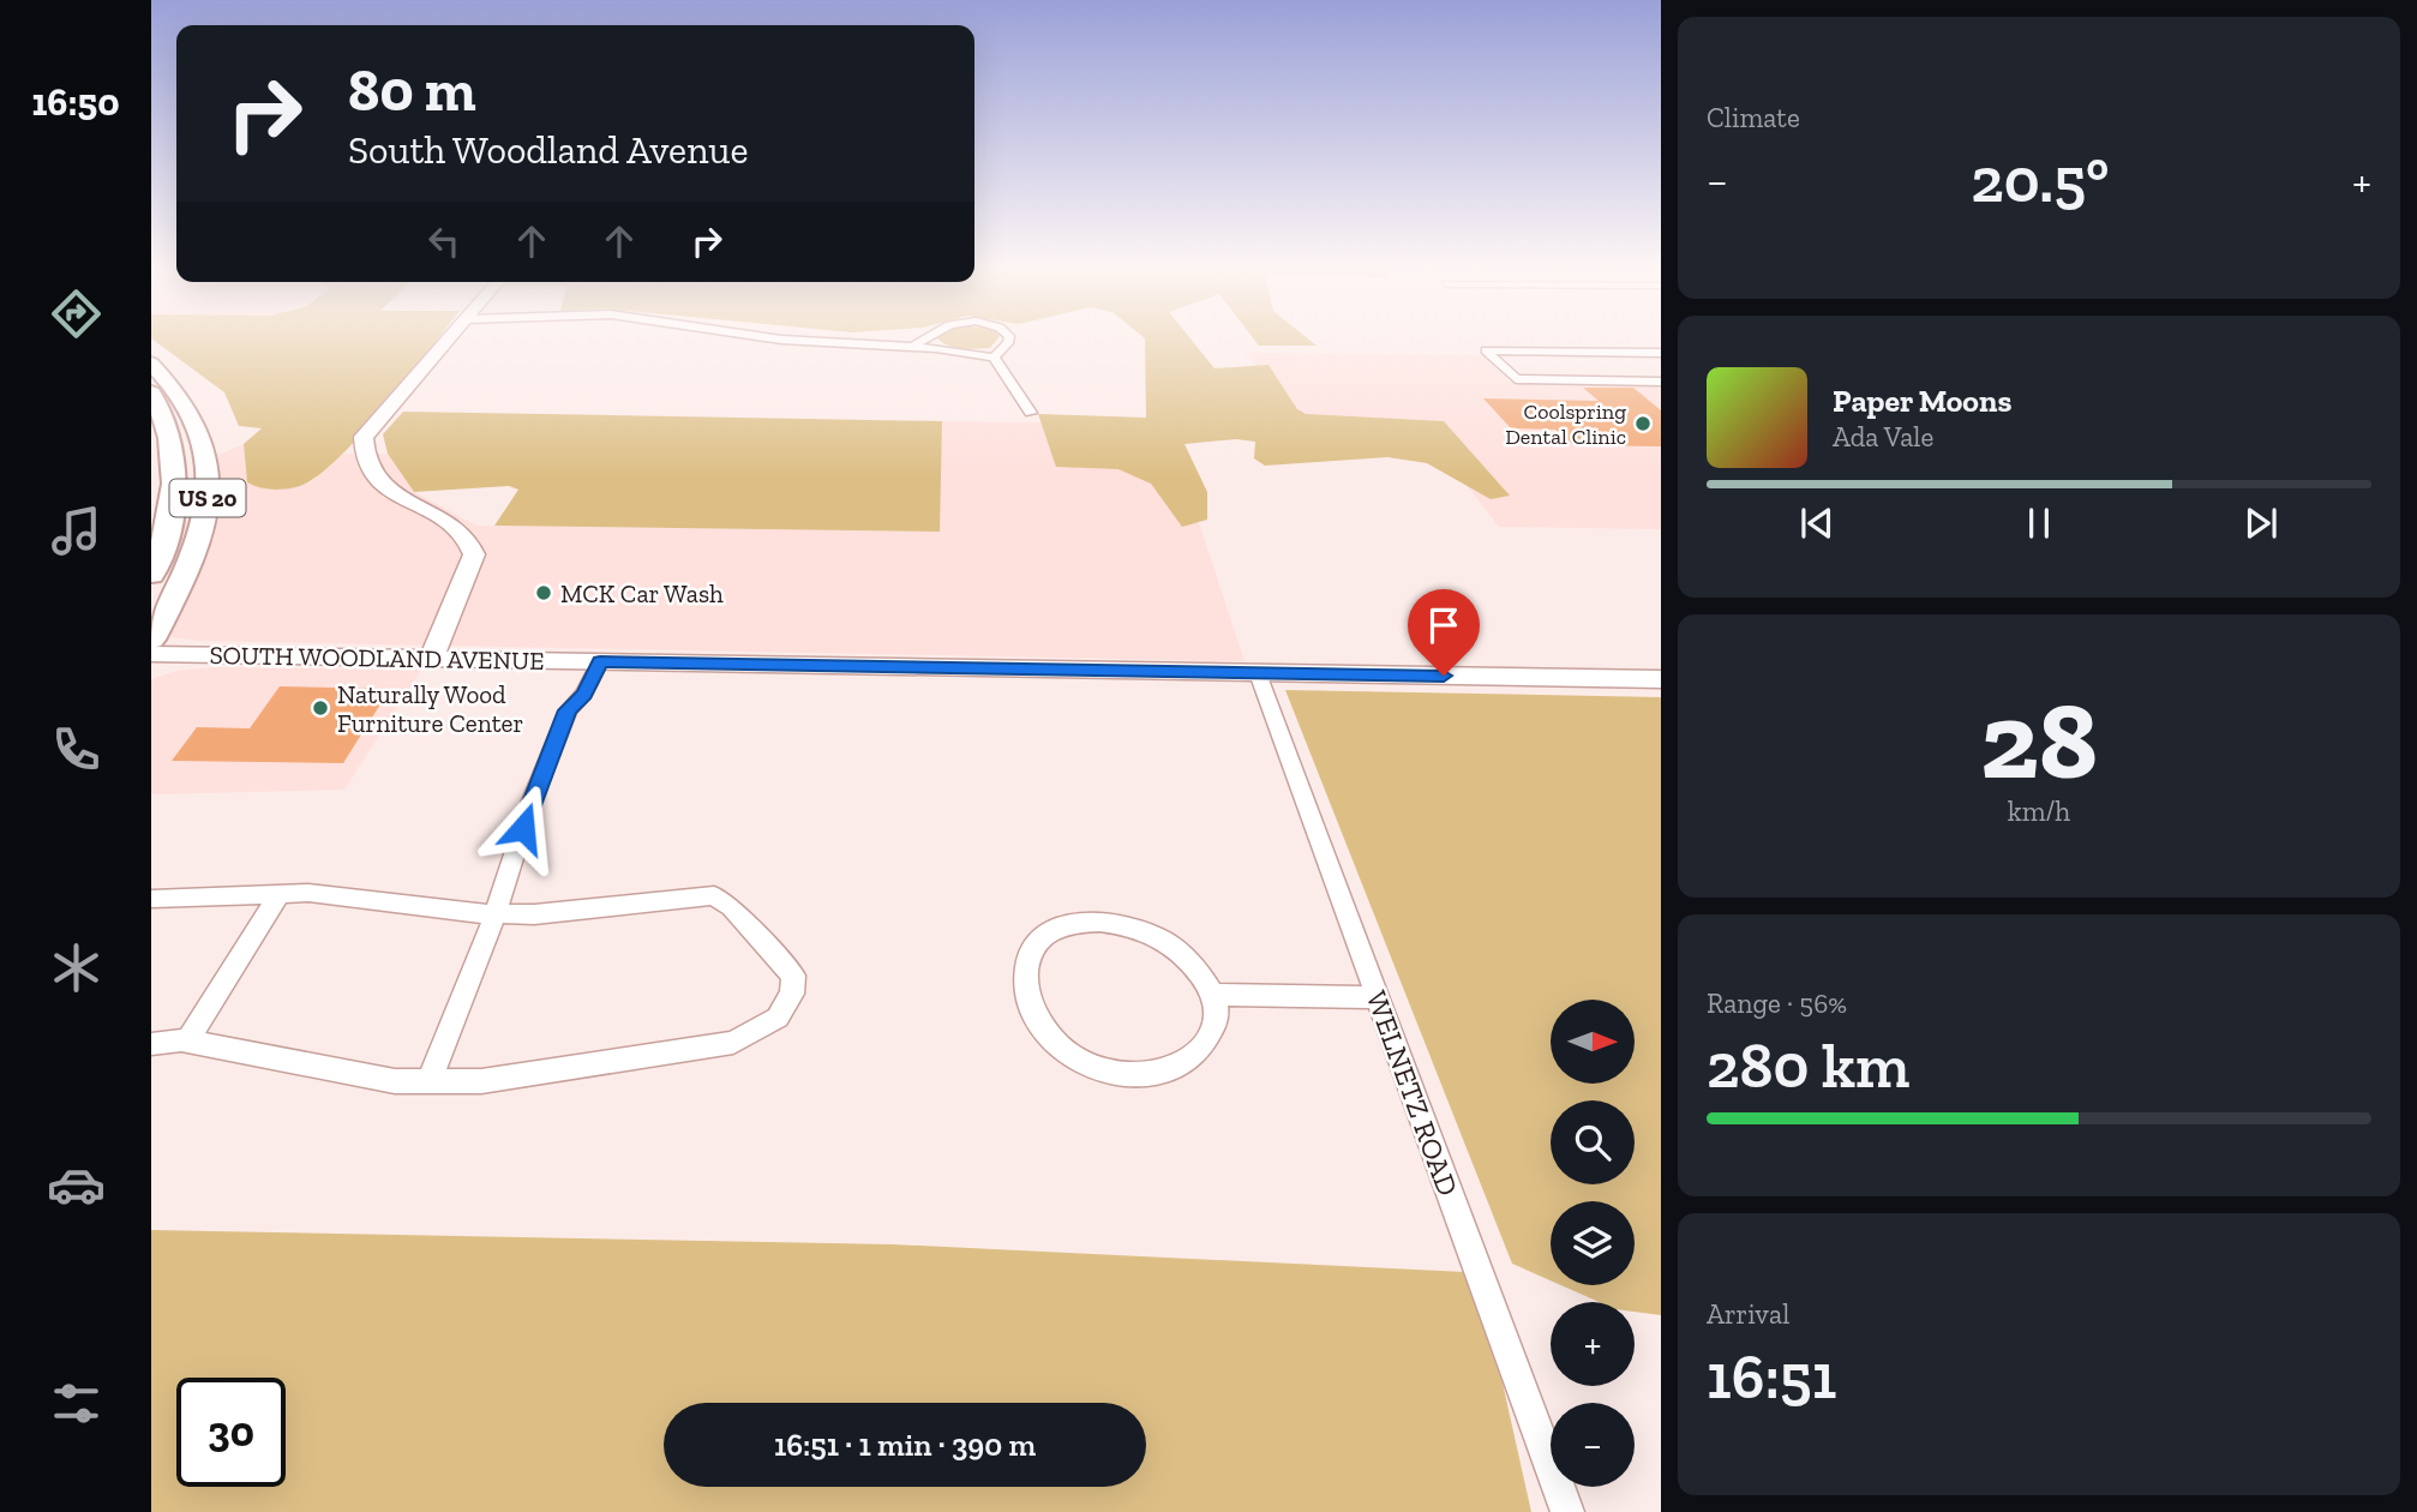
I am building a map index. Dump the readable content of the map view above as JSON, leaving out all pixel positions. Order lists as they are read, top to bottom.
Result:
{
  "streets": {
    "main road": ["US 20"],
    "street": ["SOUTH WOODLAND AVENUE", "WELNETZ ROAD"]
  },
  "crossings": [
    ["SOUTH WOODLAND AVENUE", "WELNETZ ROAD"]
  ],
  "places": ["Coolspring Dental Clinic", "MCK Car Wash", "Naturally Wood Furniture Center"],
  "north": "right",
  "page": {
    "tabs": "16:50",
    "tile": [
      "Climate",
      ["28", "km/h"],
      ["Range · 56%", "280 km"],
      ["Arrival", "16:51"]
    ],
    "turn": ["80 m", "South Woodland Avenue"],
    "heat": ["−", "20.5°", "+"],
    "song": ["Paper Moons", "Ada Vale"],
    "map_buttons": ["+", "−"],
    "limit": "30",
    "trip": "16:51 · 1 min · 390 m"
  }
}
